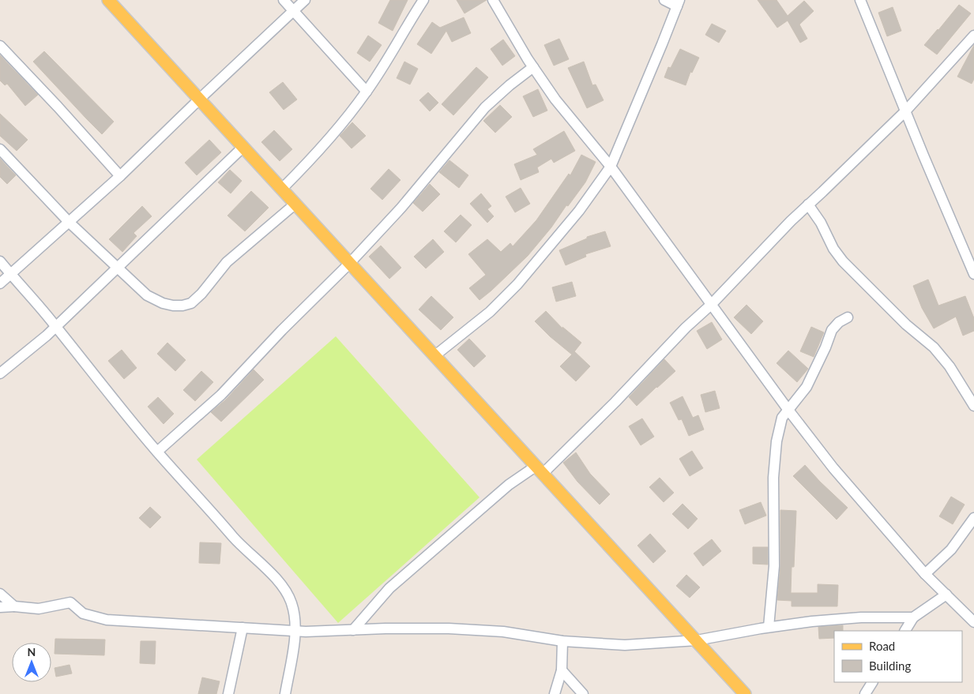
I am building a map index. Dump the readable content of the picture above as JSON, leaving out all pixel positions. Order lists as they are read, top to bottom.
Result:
{
  "legend": ["Road", "Building"],
  "north": "top"
}
